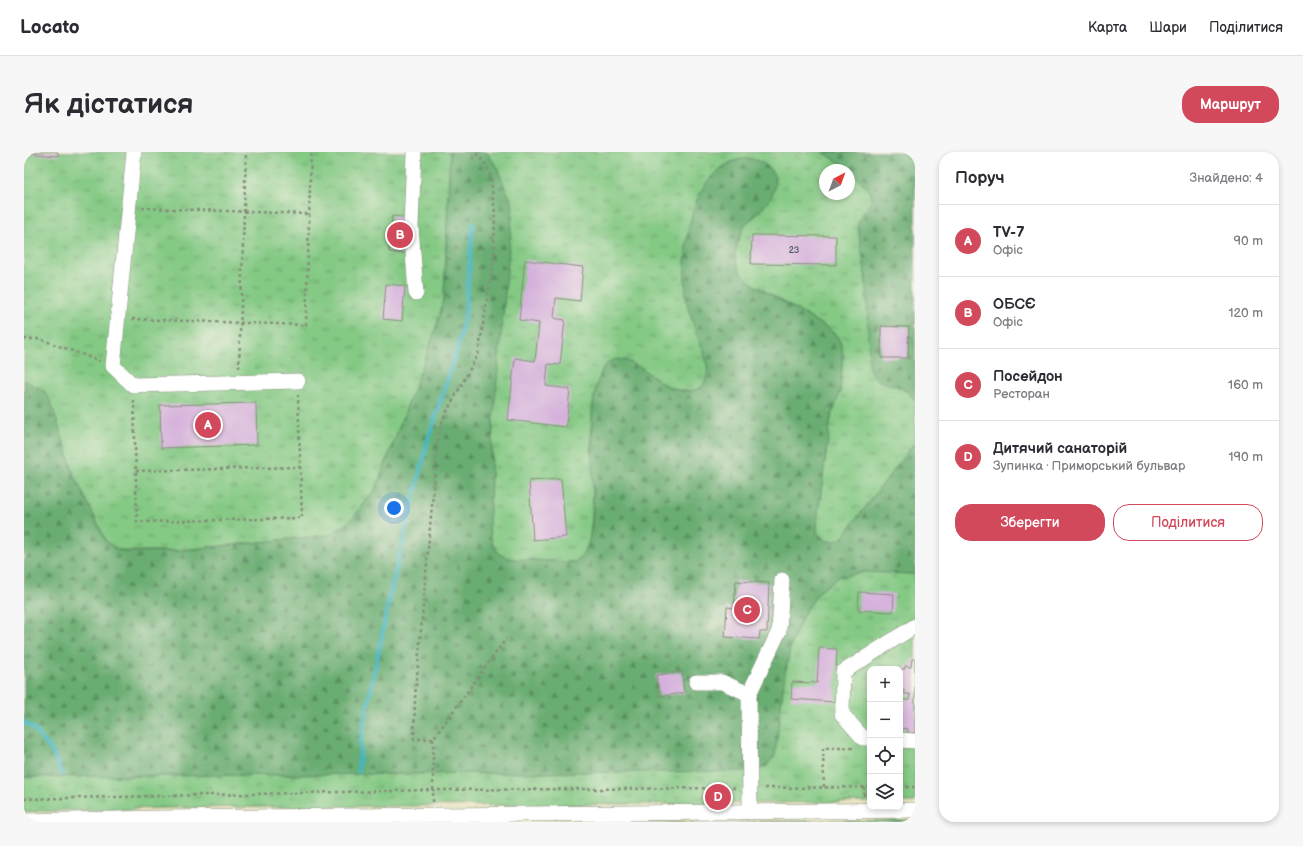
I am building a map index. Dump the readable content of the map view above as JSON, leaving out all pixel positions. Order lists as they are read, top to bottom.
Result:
{
  "house_numbers": ["23"],
  "north": "top right",
  "page": {
    "header": "Locato",
    "nav": ["Карта", "Шари", "Поділитися"],
    "buttons": [
      "Маршрут",
      ["Зберегти", "Поділитися"]
    ],
    "title": "Як дістатися",
    "heading": ["Поруч", "Знайдено: 4"],
    "list": [
      {
        "mark": "A",
        "name": "TV-7",
        "note": "Офіс",
        "value": "90 m"
      },
      {
        "mark": "B",
        "name": "ОБСЄ",
        "note": "Офіс",
        "value": "120 m"
      },
      {
        "mark": "C",
        "name": "Посейдон",
        "note": "Ресторан",
        "value": "160 m"
      },
      {
        "mark": "D",
        "name": "Дитячий санаторій",
        "note": "Зупинка · Приморський бульвар",
        "value": "190 m"
      }
    ],
    "pins": [
      "B",
      "A",
      "C",
      "D"
    ],
    "map_buttons": ["+", "−"]
  }
}
